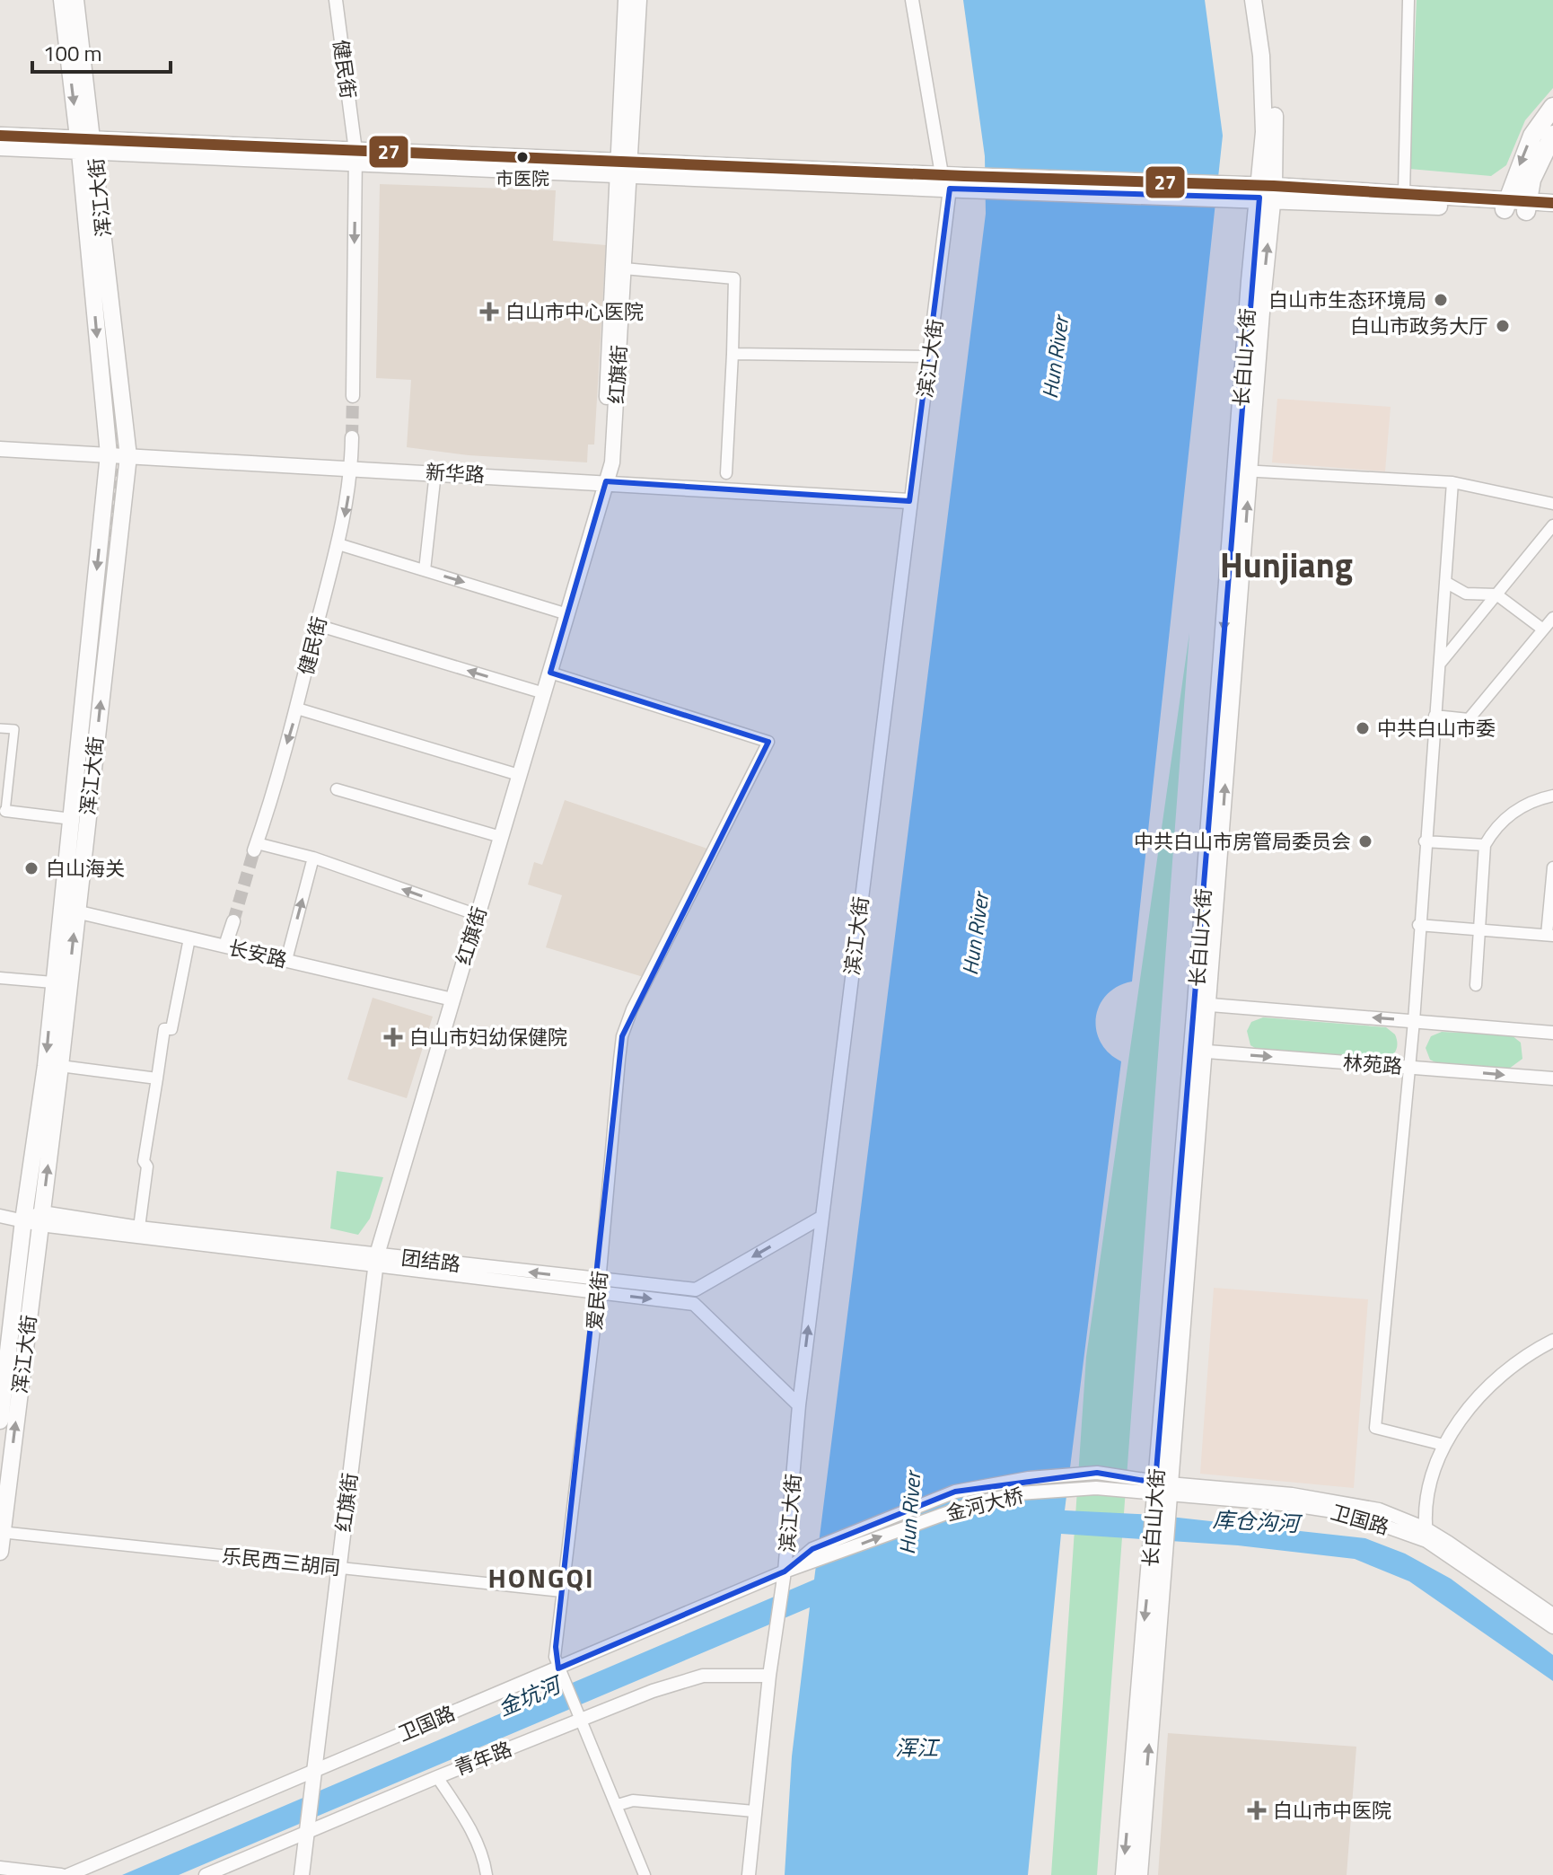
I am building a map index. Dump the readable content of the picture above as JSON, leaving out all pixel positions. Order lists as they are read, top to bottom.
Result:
{
  "streets": {
    "main road": [
      "浑江大街",
      "长白山大街",
      "红旗街",
      "新华路"
    ],
    "street": [
      "健民街",
      "滨江大街",
      "长安路",
      "林苑路",
      "团结路",
      "爱民街",
      "金河大桥",
      "卫国路",
      "乐民西三胡同",
      "青年路"
    ]
  },
  "crossings": [
    ["健民街", "新华路"],
    ["浑江大街", "新华路"],
    ["浑江大街", "长安路"],
    ["浑江大街", "团结路"],
    ["浑江大街", "乐民西三胡同"],
    ["长白山大街", "林苑路"],
    ["长白山大街", "卫国路"],
    ["滨江大街", "新华路"],
    ["滨江大街", "金河大桥"],
    ["滨江大街", "卫国路"],
    ["滨江大街", "青年路"],
    ["红旗街", "新华路"],
    ["红旗街", "长安路"],
    ["红旗街", "团结路"],
    ["红旗街", "爱民街"],
    ["红旗街", "卫国路"],
    ["红旗街", "乐民西三胡同"],
    ["红旗街", "青年路"],
    ["团结路", "爱民街"],
    ["爱民街", "卫国路"],
    ["爱民街", "乐民西三胡同"],
    ["爱民街", "青年路"],
    ["金河大桥", "卫国路"]
  ],
  "one_way": ["健民街"],
  "districts": ["Hunjiang", "HONGQI"],
  "water": [
    "Hun River",
    "库仓沟河",
    "金坑河",
    "浑江"
  ],
  "places": {
    "other": [
      "市医院",
      "白山市生态环境局",
      "白山市政务大厅",
      "中共白山市委",
      "中共白山市房管局委员会",
      "白山海关"
    ],
    "health": ["白山市中心医院", "白山市妇幼保健院", "白山市中医院"]
  },
  "lines": ["transit line 27"],
  "scale_bar": "100 m"
}
